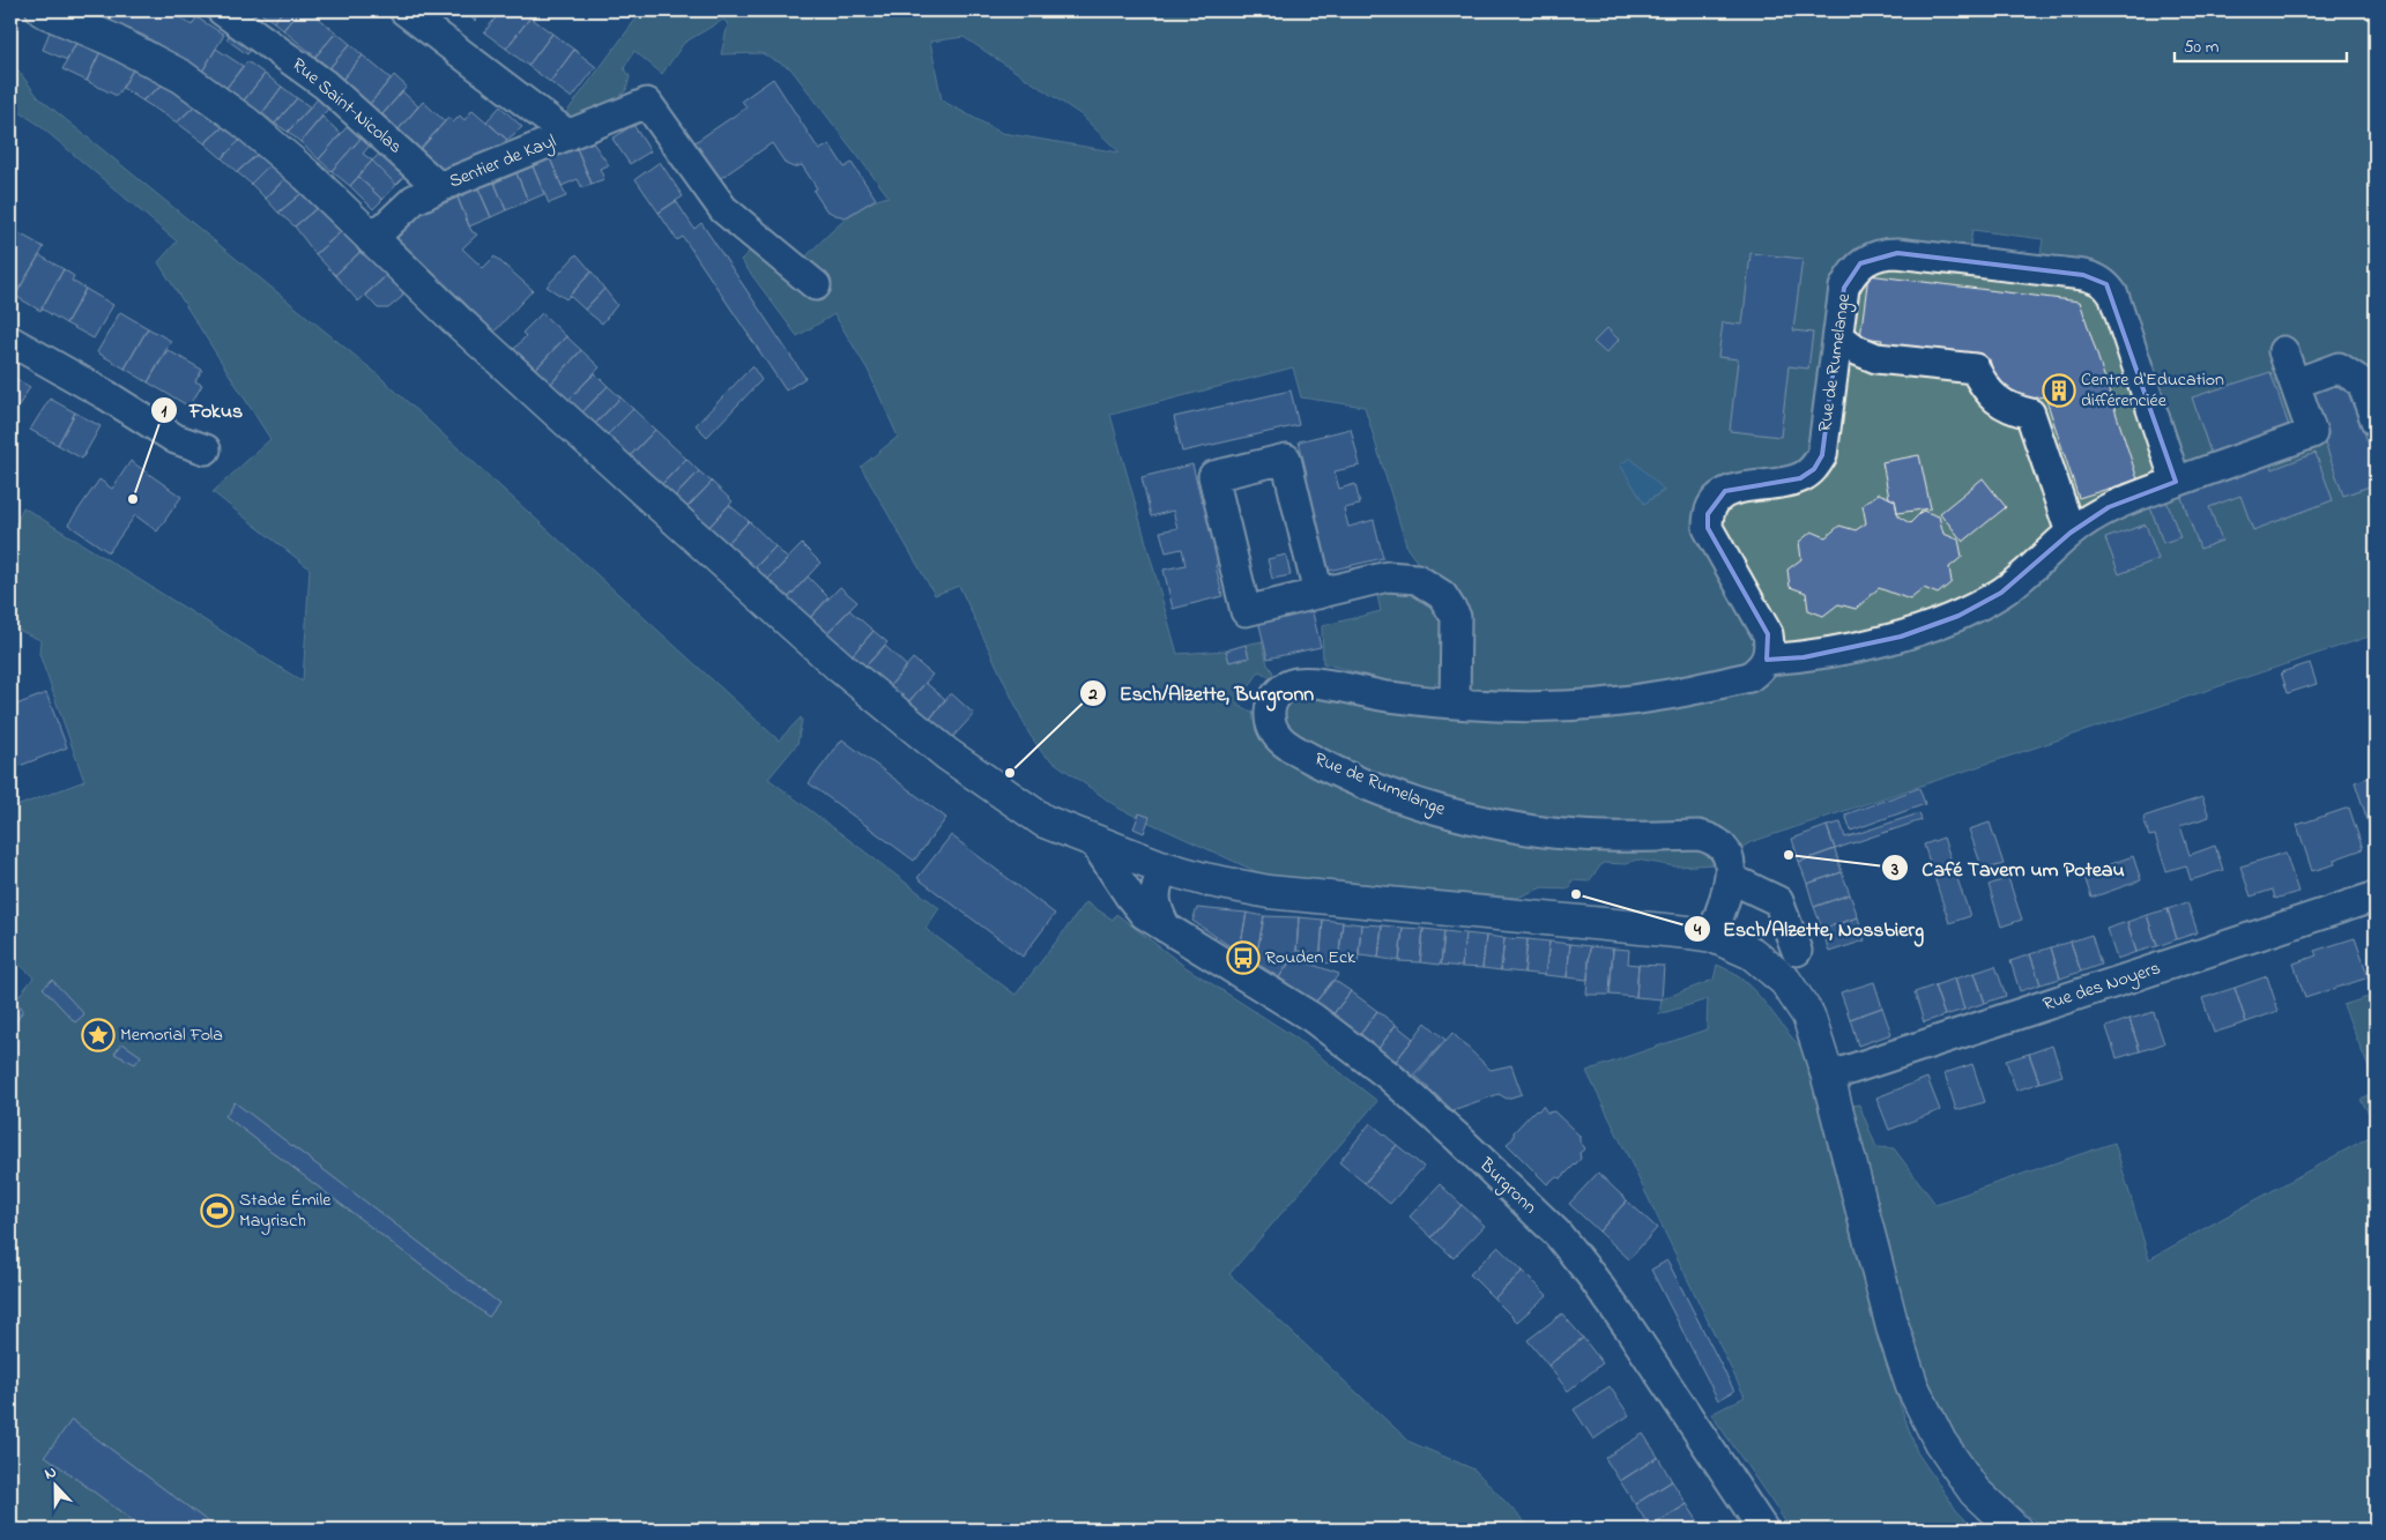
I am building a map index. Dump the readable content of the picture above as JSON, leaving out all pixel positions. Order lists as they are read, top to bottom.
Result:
{
  "streets": {
    "street": [
      "Rue Saint-Nicolas",
      "Sentier de Kayl",
      "Rue de Rumelange",
      "Rue des Noyers",
      "Burgronn"
    ]
  },
  "crossings": [
    ["Rue Saint-Nicolas", "Sentier de Kayl"]
  ],
  "places": {
    "building": ["Centre d'Education différenciée"],
    "other": [
      "Fokus",
      "Esch/Alzette, Burgronn",
      "Café Tavern um Poteau",
      "Esch/Alzette, Nossbierg"
    ],
    "bus stop": ["Rouden Eck"],
    "place": ["Memorial Fola"],
    "sports": ["Stade Émile Mayrisch"]
  },
  "scale_bar": "50 m",
  "north": "top"
}
